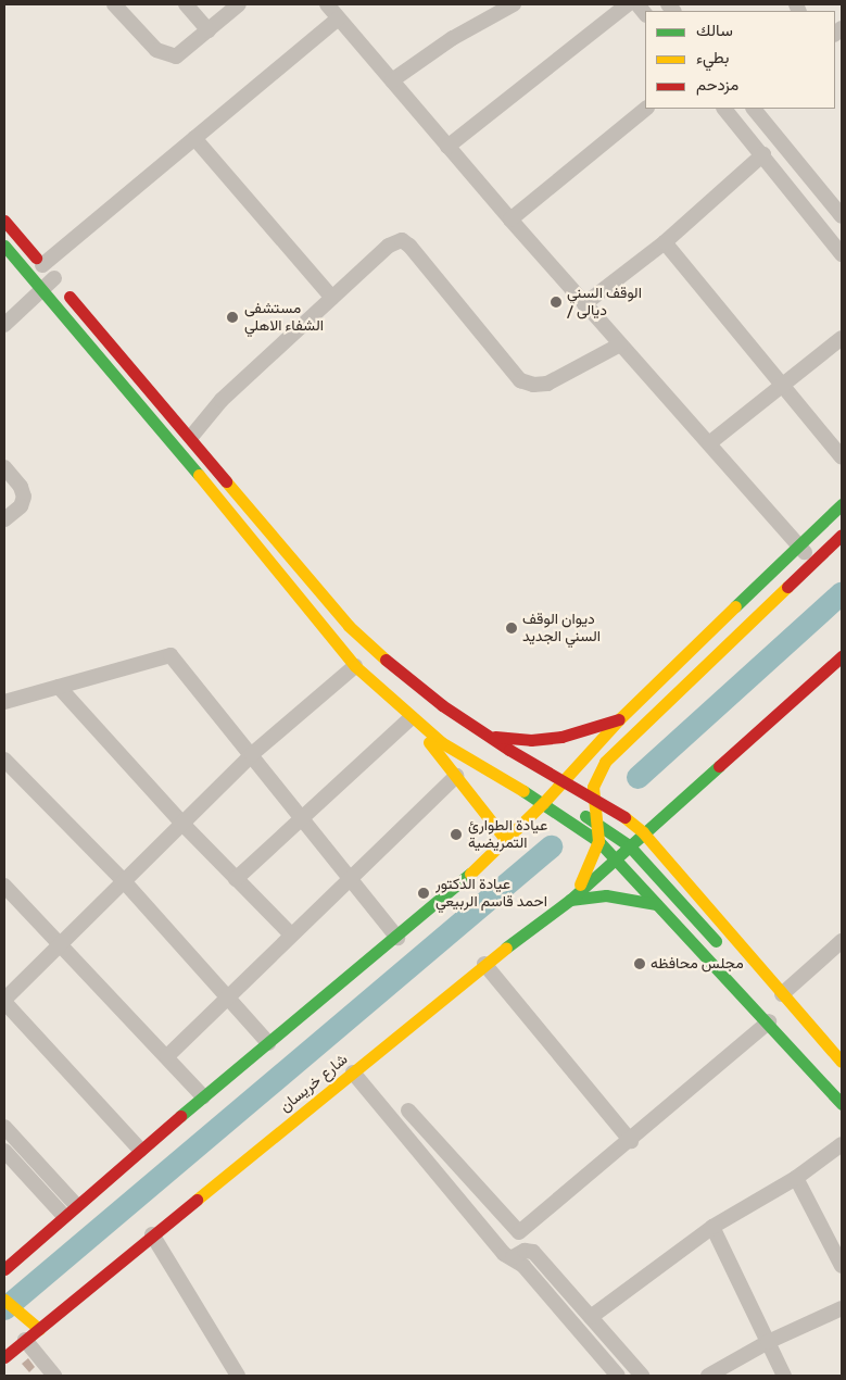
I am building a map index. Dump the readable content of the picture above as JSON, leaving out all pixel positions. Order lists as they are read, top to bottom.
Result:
{
  "streets": {
    "main road": ["شارع خريسان"]
  },
  "places": [
    "الوقف السني / ديالى",
    "مستشفى الشفاء الاهلي",
    "ديوان الوقف السني الجديد",
    "عيادة الطوارئ التمريضية",
    "عيادة الدكتور احمد قاسم الربيعي",
    "مجلس محافظه"
  ],
  "legend": ["سالك", "بطيء", "مزدحم"]
}
